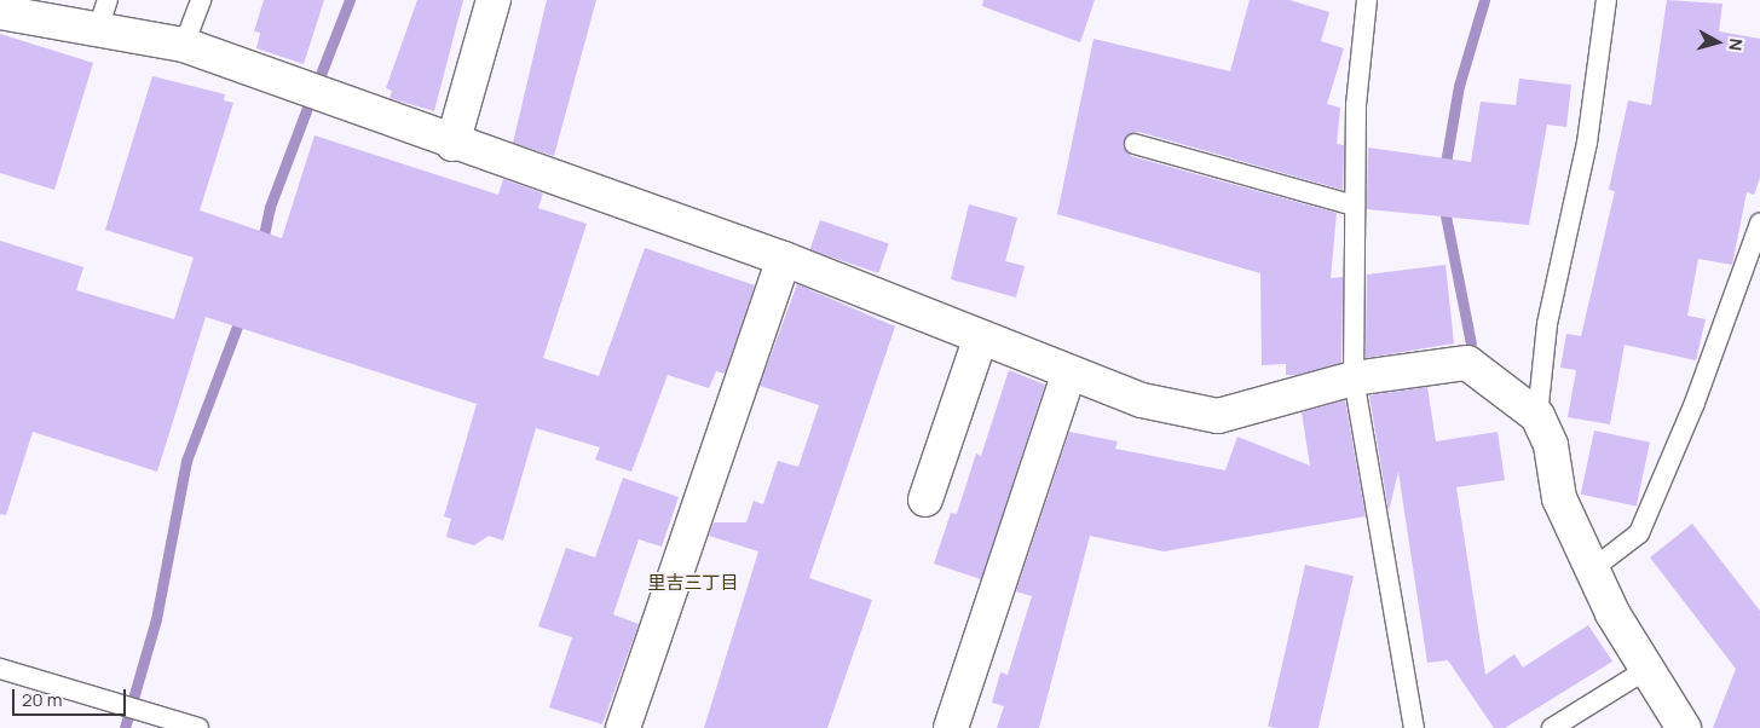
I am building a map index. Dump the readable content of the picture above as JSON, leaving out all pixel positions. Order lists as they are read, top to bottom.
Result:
{
  "districts": ["里吉三丁目"],
  "scale_bar": "20 m",
  "north": "right"
}
